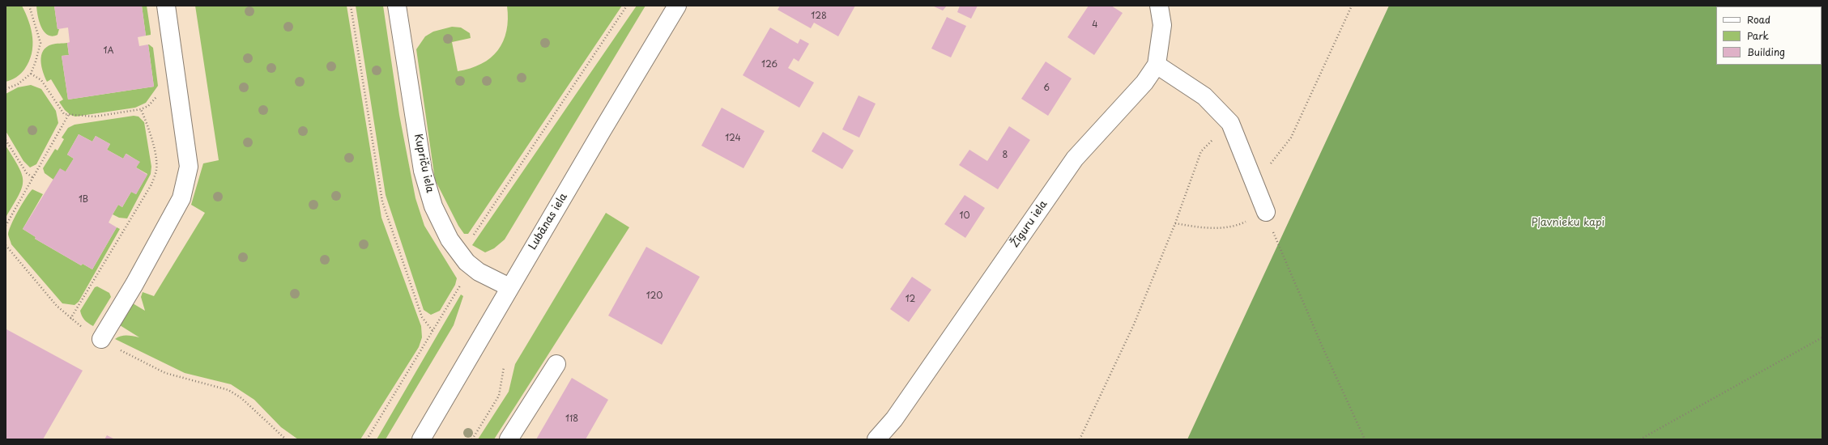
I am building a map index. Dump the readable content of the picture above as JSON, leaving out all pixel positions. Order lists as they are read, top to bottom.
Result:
{
  "streets": {
    "street": ["Kupriču iela", "Lubānas iela", "Žīguru iela"]
  },
  "crossings": [
    ["Kupriču iela", "Lubānas iela"]
  ],
  "parks": ["Pļavnieku kapi"],
  "house_numbers": [
    "128",
    "4",
    "1A",
    "126",
    "6",
    "124",
    "8",
    "1B",
    "10",
    "120",
    "12",
    "118"
  ],
  "legend": ["Road", "Park", "Building"]
}
